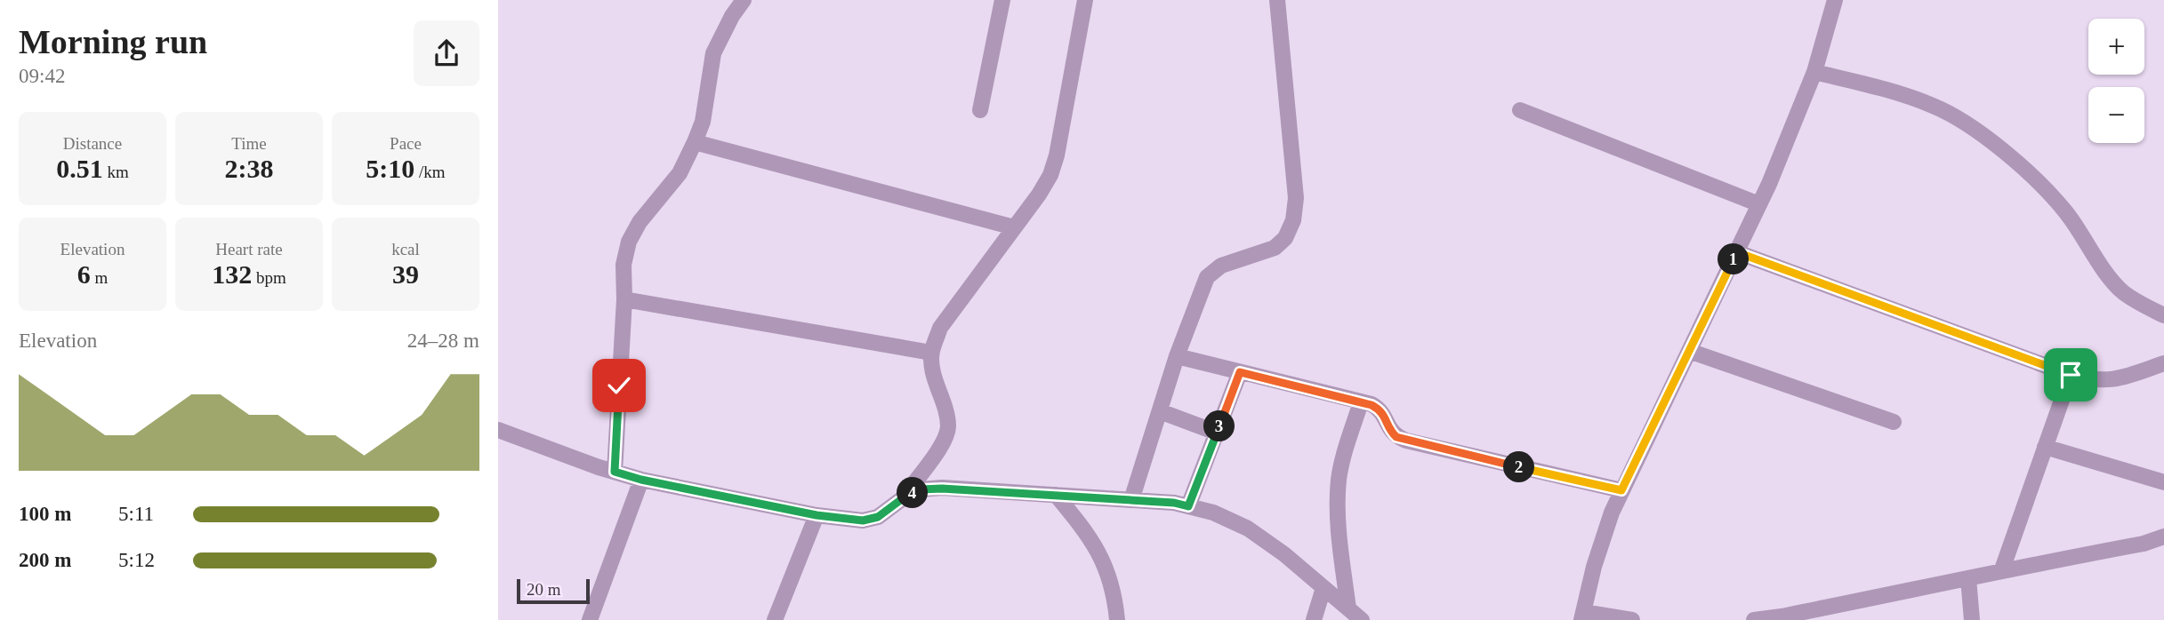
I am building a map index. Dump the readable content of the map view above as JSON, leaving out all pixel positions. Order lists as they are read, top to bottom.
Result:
{
  "scale_bar": "20 m",
  "page": {
    "heading": ["Morning run", "09:42"],
    "map_buttons": ["+", "−"],
    "stats": [
      ["Distance", "0.51 km"],
      ["Time", "2:38"],
      ["Pace", "5:10 /km"],
      ["Elevation", "6 m"],
      ["Heart rate", "132 bpm"],
      ["kcal", "39"]
    ],
    "pins": [
      "1",
      "3",
      "2",
      "4"
    ],
    "chart": ["Elevation", "24–28 m"],
    "list": [
      {
        "name": "100 m",
        "note": "5:11"
      },
      {
        "name": "200 m",
        "note": "5:12"
      }
    ],
    "scale": "20 m"
  }
}
